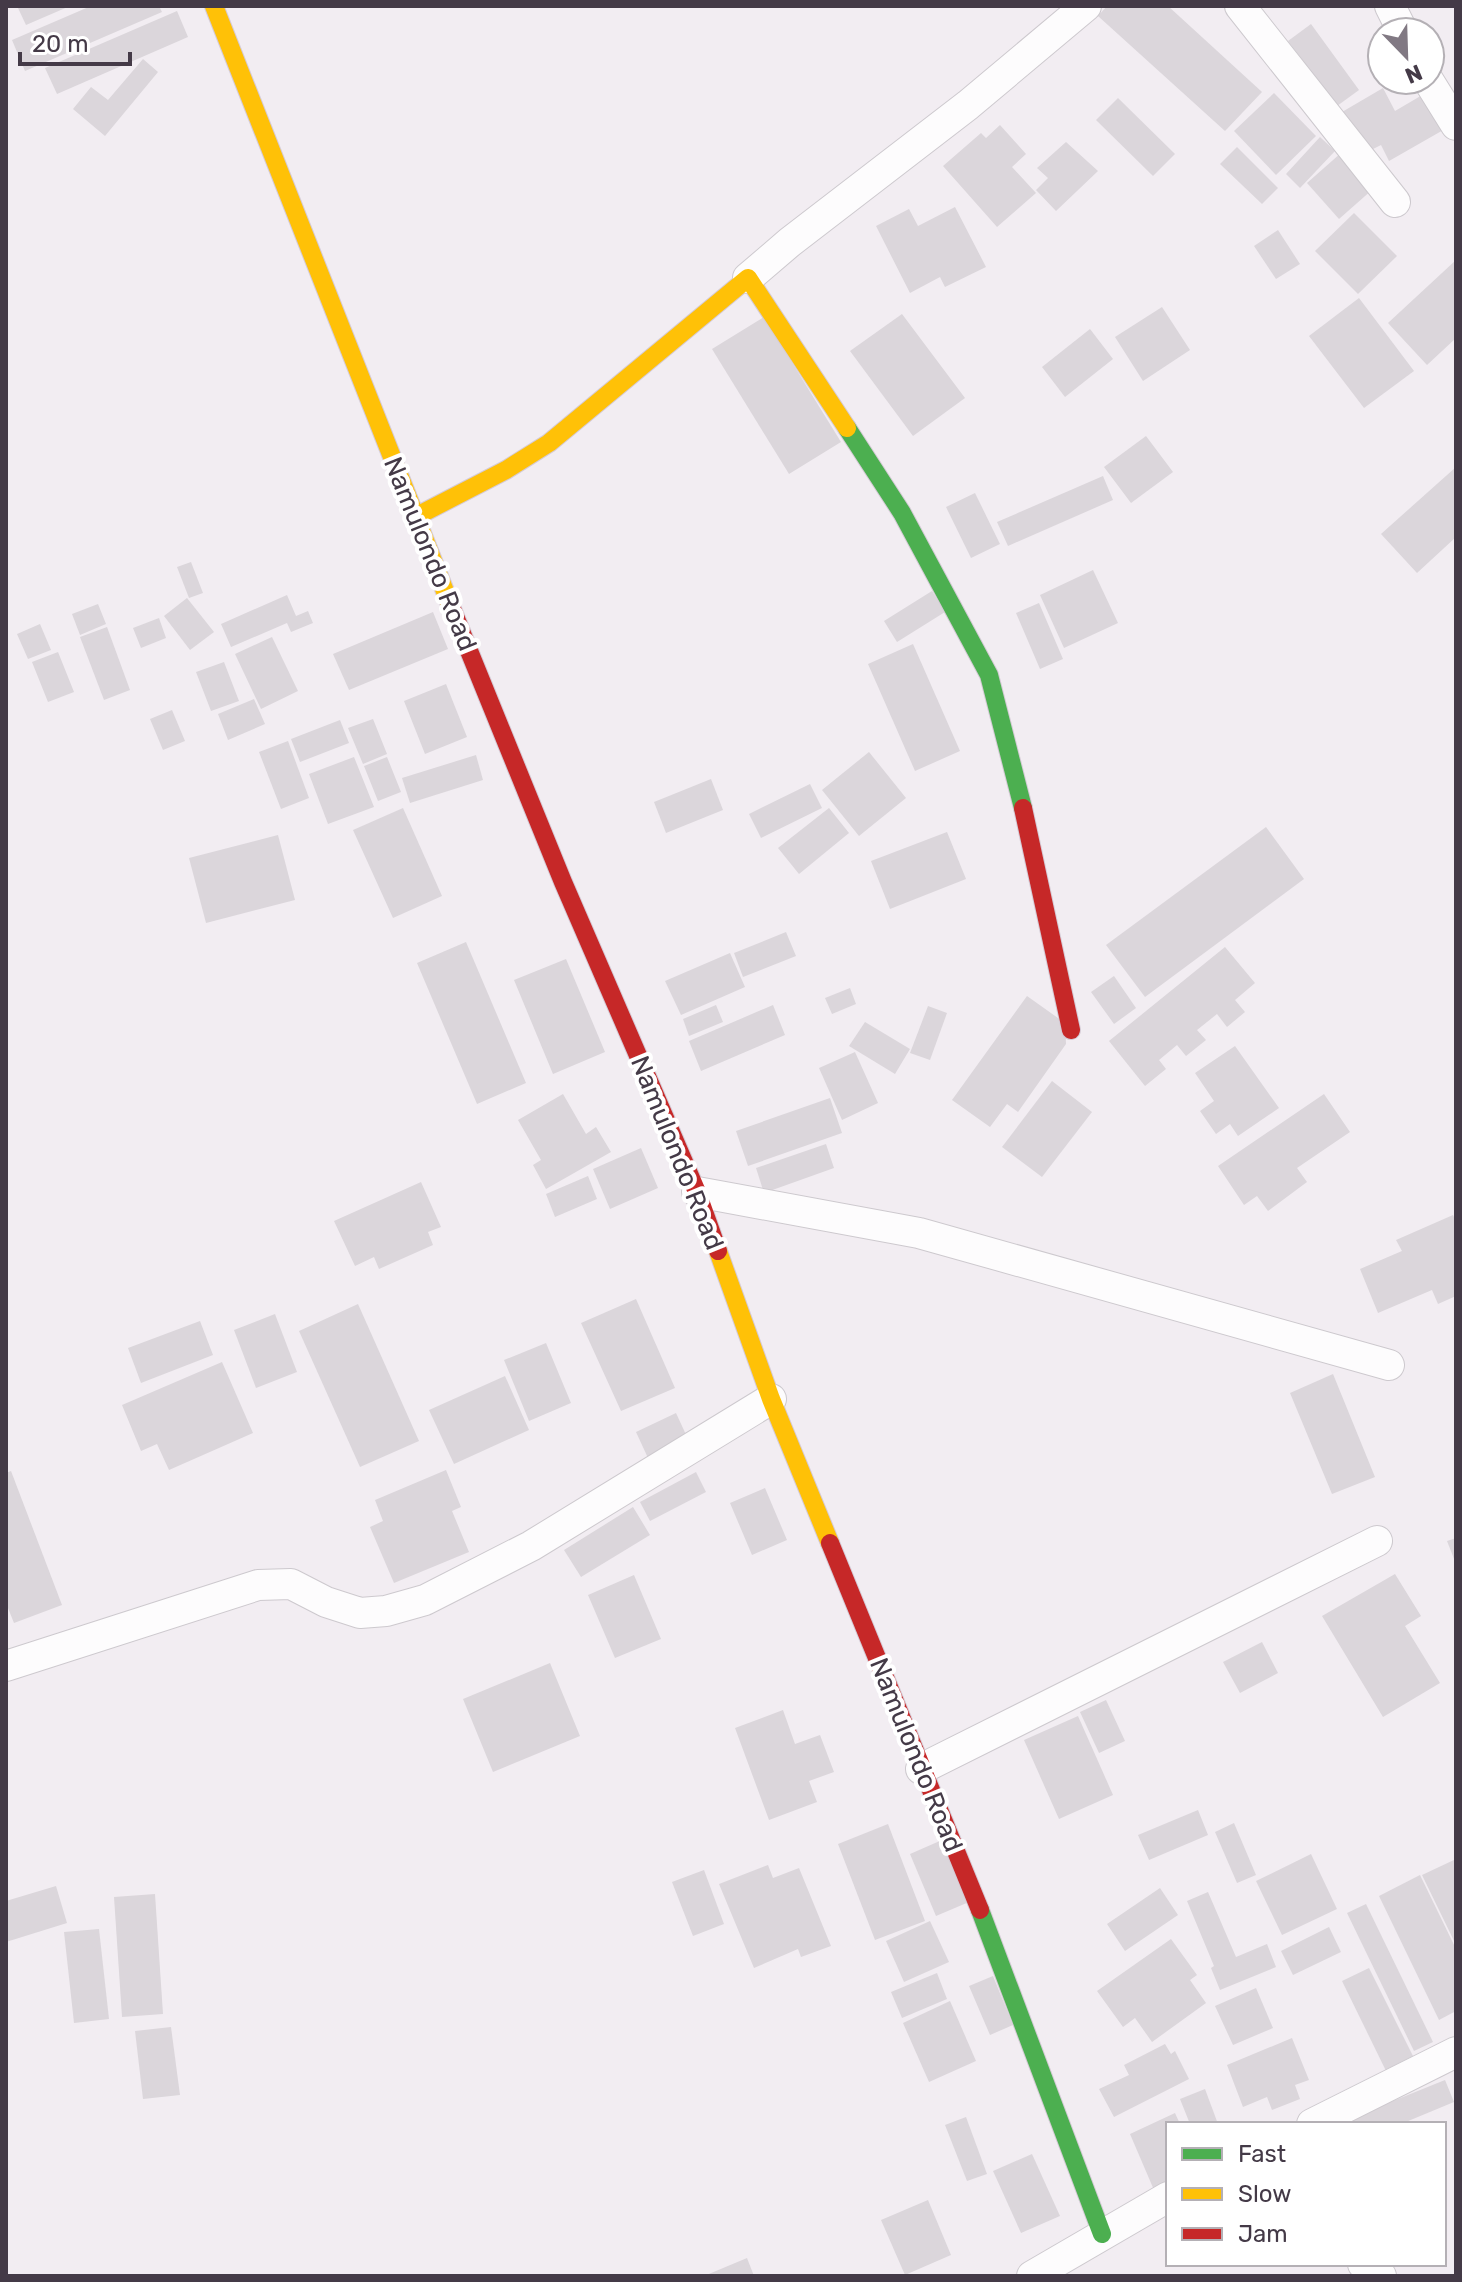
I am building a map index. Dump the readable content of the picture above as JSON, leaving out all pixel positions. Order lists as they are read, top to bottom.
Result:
{
  "streets": {
    "street": ["Namulondo Road"]
  },
  "legend": ["Fast", "Slow", "Jam"],
  "scale_bar": "20 m",
  "north": "bottom right"
}
